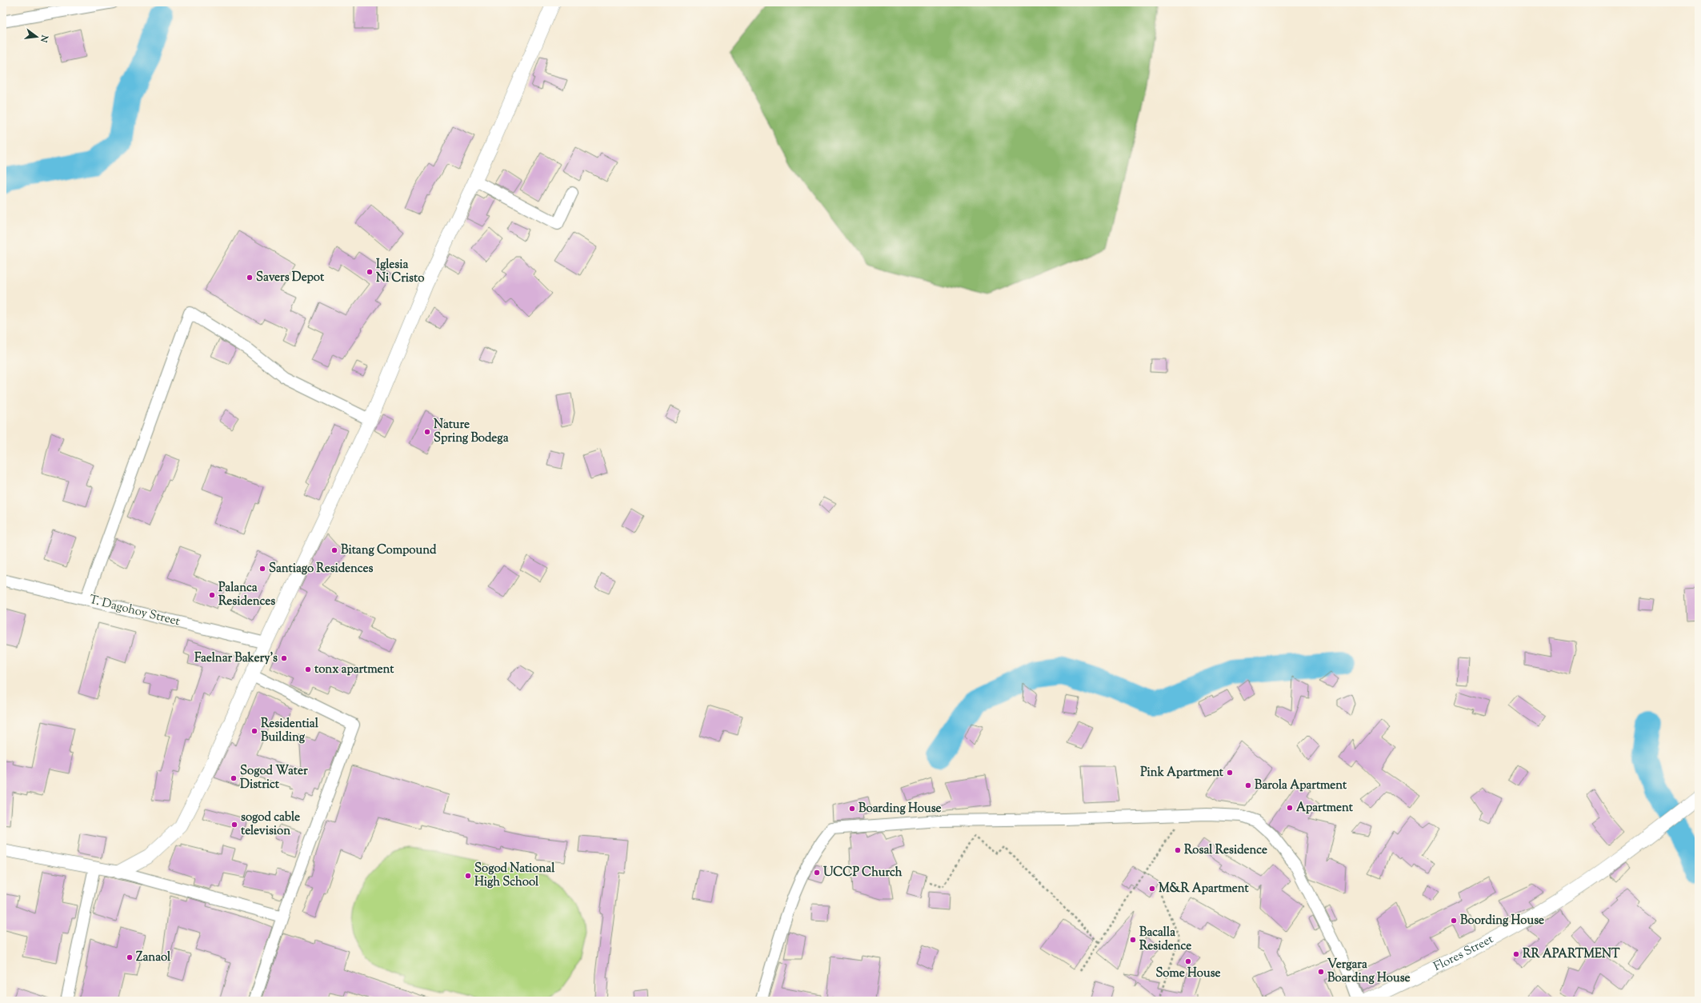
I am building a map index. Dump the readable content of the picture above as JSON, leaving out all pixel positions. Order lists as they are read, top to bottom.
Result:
{
  "streets": {
    "street": ["T. Dagohoy Street", "Flores Street"]
  },
  "places": [
    "Iglesia Ni Cristo",
    "Savers Depot",
    "Nature Spring Bodega",
    "Bitang Compound",
    "Santiago Residences",
    "Palanca Residences",
    "Faelnar Bakery's",
    "tonx apartment",
    "Residential Building",
    "Pink Apartment",
    "Sogod Water District",
    "Barola Apartment",
    "Apartment",
    "Boarding House",
    "sogod cable television",
    "Rosal Residence",
    "UCCP Church",
    "Sogod National High School",
    "M&R Apartment",
    "Boording House",
    "Bacalla Residence",
    "RR APARTMENT",
    "Zanaol",
    "Some House",
    "Vergara Boarding House"
  ],
  "north": "right"
}
